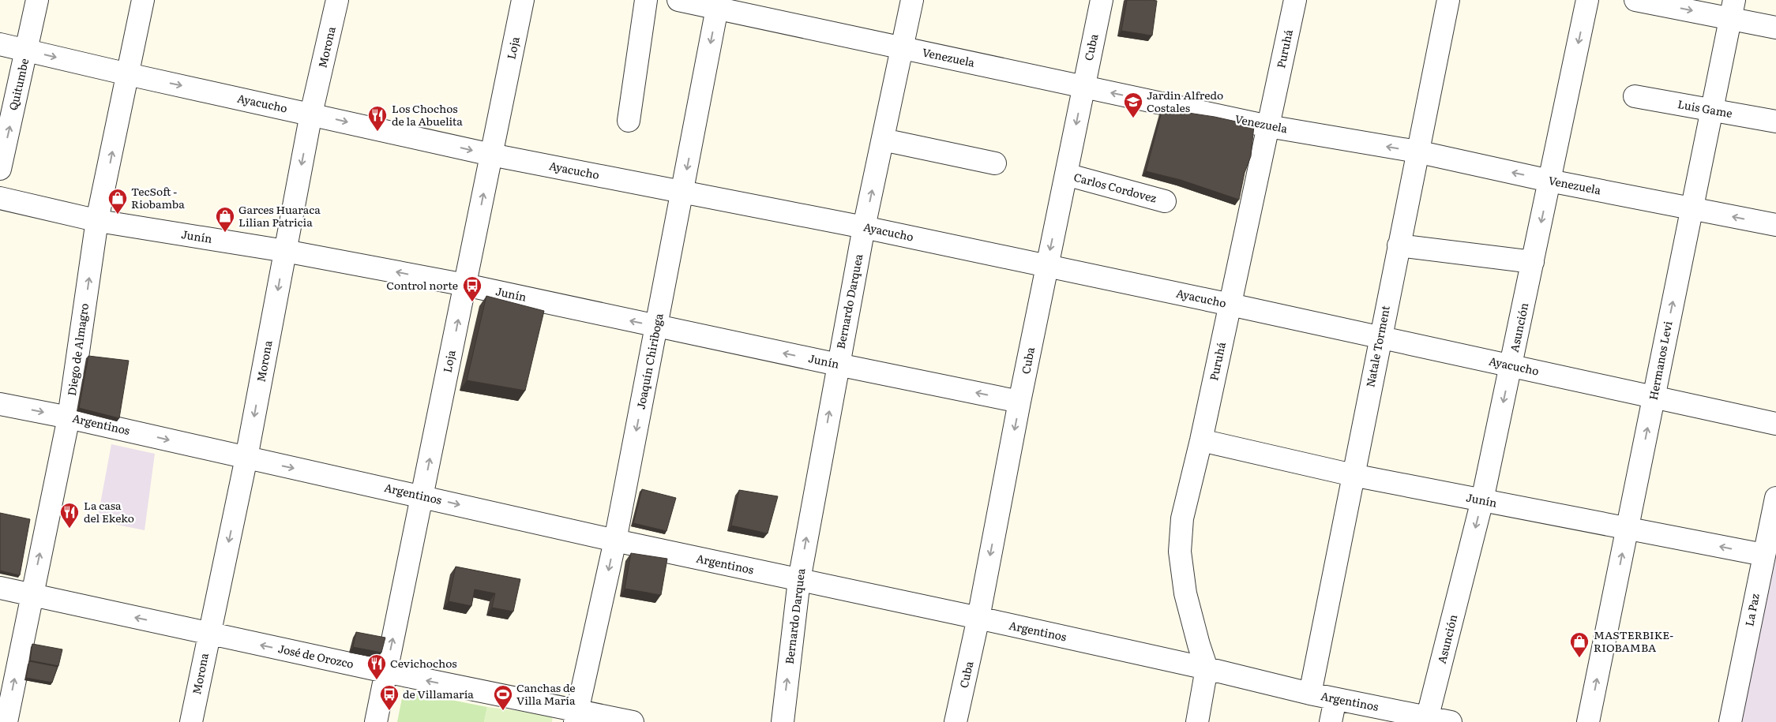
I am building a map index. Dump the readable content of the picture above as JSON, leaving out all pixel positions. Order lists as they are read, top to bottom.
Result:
{
  "streets": {
    "street": [
      "Morona",
      "Cuba",
      "Loja",
      "Puruhá",
      "Venezuela",
      "Quitumbe",
      "Ayacucho",
      "Luis Game",
      "Carlos Cordovez",
      "Junín",
      "Bernardo Darquea",
      "Asunción",
      "Natale Torment",
      "Diego de Almagro",
      "Hermanos Levi",
      "Joaquín Chiriboga",
      "Argentinos",
      "La Paz",
      "José de Orozco"
    ]
  },
  "crossings": [
    ["Morona", "Ayacucho"],
    ["Morona", "Junín"],
    ["Morona", "Argentinos"],
    ["Morona", "José de Orozco"],
    ["Cuba", "Venezuela"],
    ["Cuba", "Ayacucho"],
    ["Cuba", "Carlos Cordovez"],
    ["Cuba", "Junín"],
    ["Cuba", "Argentinos"],
    ["Loja", "Ayacucho"],
    ["Loja", "Junín"],
    ["Loja", "Argentinos"],
    ["Loja", "José de Orozco"],
    ["Puruhá", "Venezuela"],
    ["Puruhá", "Ayacucho"],
    ["Puruhá", "Junín"],
    ["Puruhá", "Argentinos"],
    ["Venezuela", "Bernardo Darquea"],
    ["Venezuela", "Asunción"],
    ["Venezuela", "Natale Torment"],
    ["Venezuela", "Hermanos Levi"],
    ["Venezuela", "Joaquín Chiriboga"],
    ["Quitumbe", "Ayacucho"],
    ["Ayacucho", "Bernardo Darquea"],
    ["Ayacucho", "Asunción"],
    ["Ayacucho", "Natale Torment"],
    ["Ayacucho", "Diego de Almagro"],
    ["Ayacucho", "Hermanos Levi"],
    ["Ayacucho", "Joaquín Chiriboga"],
    ["Luis Game", "Hermanos Levi"],
    ["Junín", "Bernardo Darquea"],
    ["Junín", "Asunción"],
    ["Junín", "Natale Torment"],
    ["Junín", "Diego de Almagro"],
    ["Junín", "Hermanos Levi"],
    ["Junín", "Joaquín Chiriboga"],
    ["Junín", "La Paz"],
    ["Bernardo Darquea", "Argentinos"],
    ["Asunción", "Argentinos"],
    ["Natale Torment", "Argentinos"],
    ["Diego de Almagro", "Argentinos"],
    ["Diego de Almagro", "José de Orozco"],
    ["Joaquín Chiriboga", "Argentinos"],
    ["Joaquín Chiriboga", "José de Orozco"]
  ],
  "one_way": [
    "Morona",
    "Cuba",
    "Loja",
    "Venezuela",
    "Quitumbe",
    "Junín",
    "Bernardo Darquea",
    "Asunción",
    "Diego de Almagro",
    "Hermanos Levi",
    "Joaquín Chiriboga",
    "Argentinos",
    "José de Orozco"
  ],
  "places": {
    "school or university": ["Jardin Alfredo Costales"],
    "restaurant": ["Los Chochos de la Abuelita", "La casa del Ekeko", "Cevichochos"],
    "shop": ["TecSoft - Riobamba", "Garces Huaraca Lilian Patricia", "MASTERBIKE- RIOBAMBA"],
    "bus stop": ["Control norte", "de Villamaría"],
    "sports": ["Canchas de Villa María"]
  }
}
